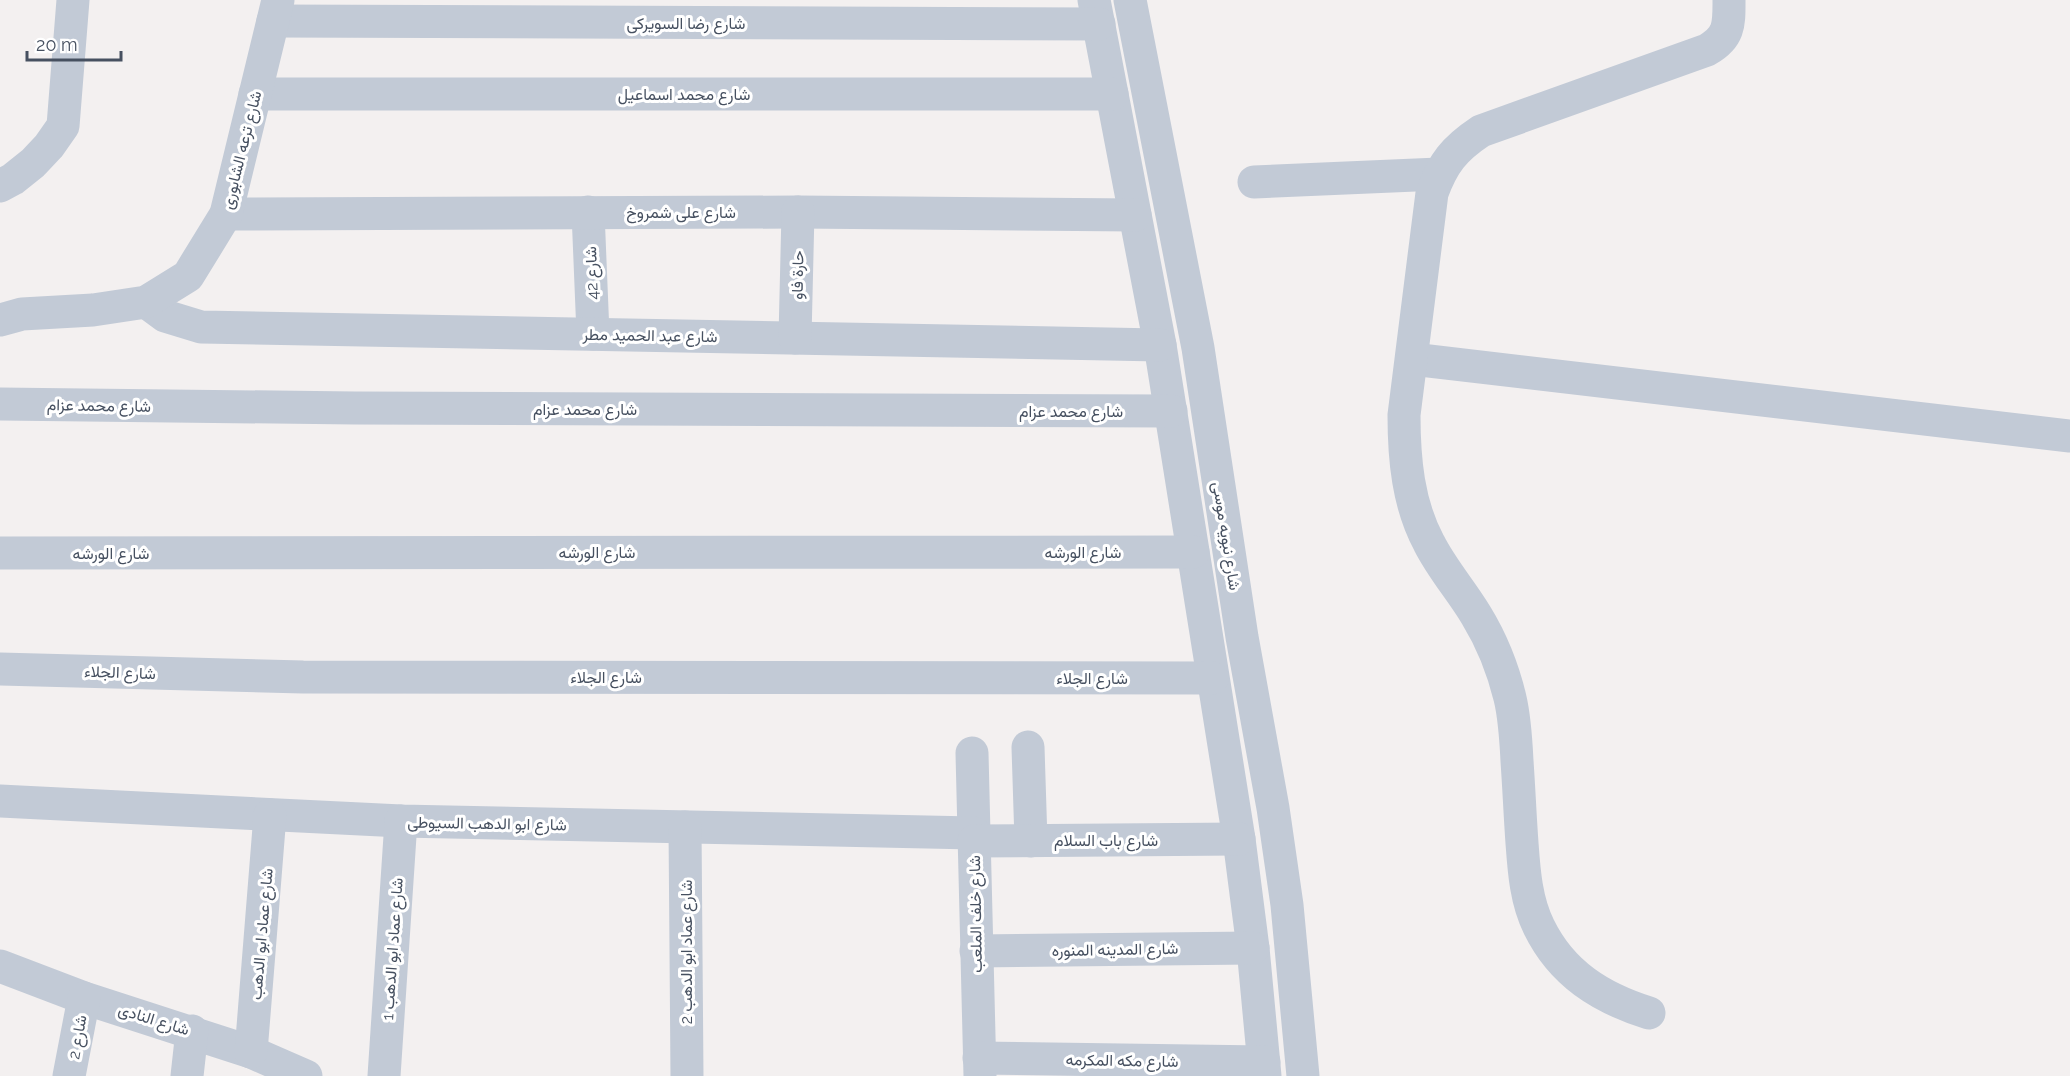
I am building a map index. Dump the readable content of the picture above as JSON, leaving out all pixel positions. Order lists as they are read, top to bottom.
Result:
{
  "streets": {
    "street": [
      "شارع رضا السويركى",
      "شارع محمد اسماعيل",
      "شارع ترعه الشابورى",
      "شارع على شمروخ",
      "شارع 42",
      "حارة فاو",
      "شارع عبد الحميد مطر",
      "شارع محمد عزام",
      "شارع نبويه موسى",
      "شارع الورشه",
      "شارع الجلاء",
      "شارع ابو الدهب السيوطى",
      "شارع باب السلام",
      "شارع خلف الملعب",
      "شارع عماد ابو الدهب",
      "شارع عماد ابو الدهب 1",
      "شارع المدينه المنوره",
      "شارع عماد ابو الدهب 2",
      "شارع النادى",
      "شارع 2",
      "شارع مكه المكرمه"
    ]
  },
  "crossings": [
    ["شارع رضا السويركى", "شارع ترعه الشابورى"],
    ["شارع محمد اسماعيل", "شارع ترعه الشابورى"],
    ["شارع ترعه الشابورى", "شارع على شمروخ"],
    ["شارع ترعه الشابورى", "شارع عبد الحميد مطر"],
    ["شارع على شمروخ", "شارع 42"],
    ["شارع على شمروخ", "حارة فاو"],
    ["شارع 42", "شارع عبد الحميد مطر"],
    ["حارة فاو", "شارع عبد الحميد مطر"],
    ["شارع ابو الدهب السيوطى", "شارع باب السلام"],
    ["شارع ابو الدهب السيوطى", "شارع خلف الملعب"],
    ["شارع ابو الدهب السيوطى", "شارع عماد ابو الدهب"],
    ["شارع ابو الدهب السيوطى", "شارع عماد ابو الدهب 1"],
    ["شارع ابو الدهب السيوطى", "شارع عماد ابو الدهب 2"],
    ["شارع باب السلام", "شارع خلف الملعب"],
    ["شارع خلف الملعب", "شارع المدينه المنوره"],
    ["شارع خلف الملعب", "شارع مكه المكرمه"],
    ["شارع عماد ابو الدهب", "شارع النادى"],
    ["شارع النادى", "شارع 2"]
  ],
  "scale_bar": "20 m"
}
